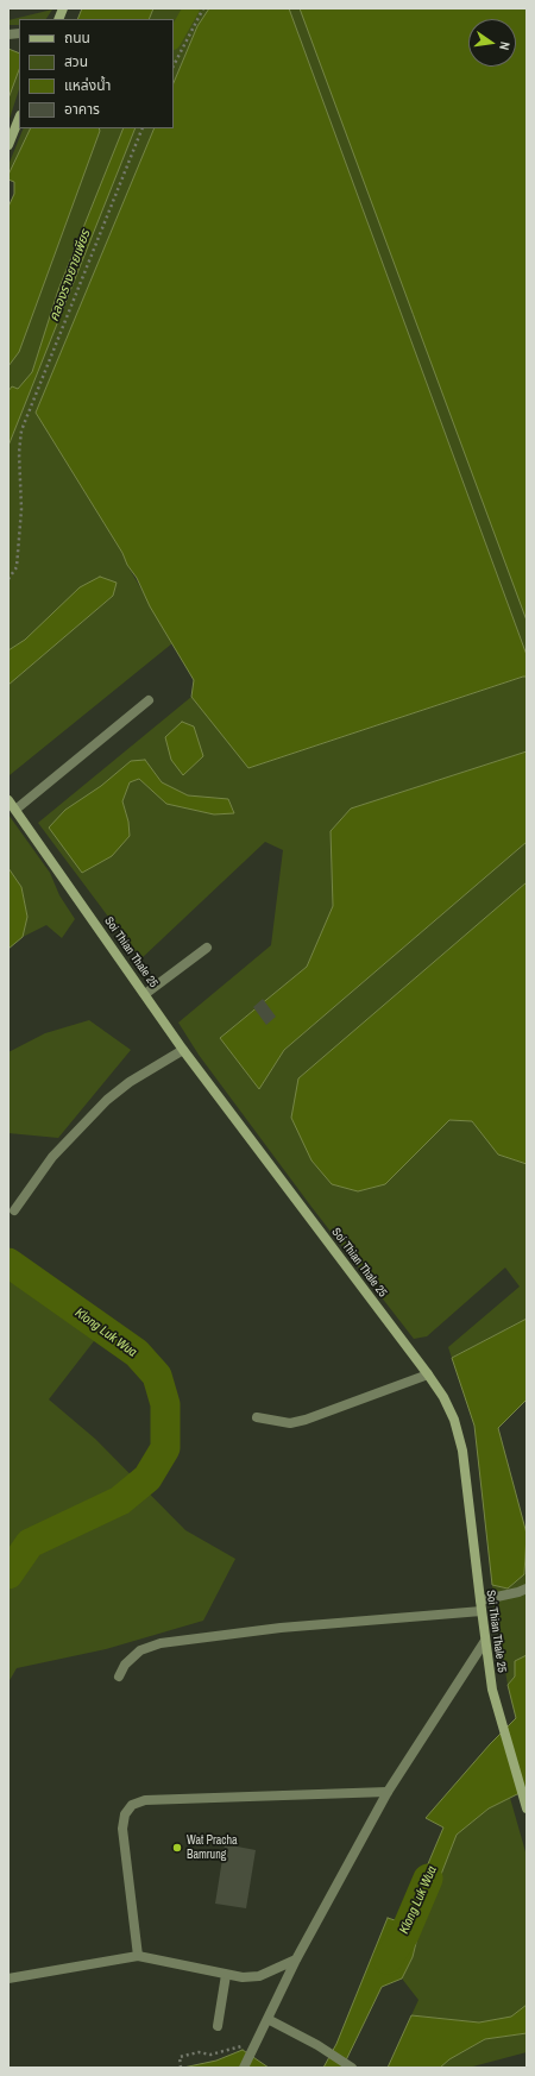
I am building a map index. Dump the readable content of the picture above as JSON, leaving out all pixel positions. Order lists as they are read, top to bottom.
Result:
{
  "streets": {
    "street": ["Soi Thian Thale 25"]
  },
  "water": ["คลองรางยายเพียร", "Klong Luk Wua"],
  "places": ["Wat Pracha Bamrung"],
  "legend": [
    "ถนน",
    "สวน",
    "แหล่งน้ำ",
    "อาคาร"
  ],
  "north": "right"
}
